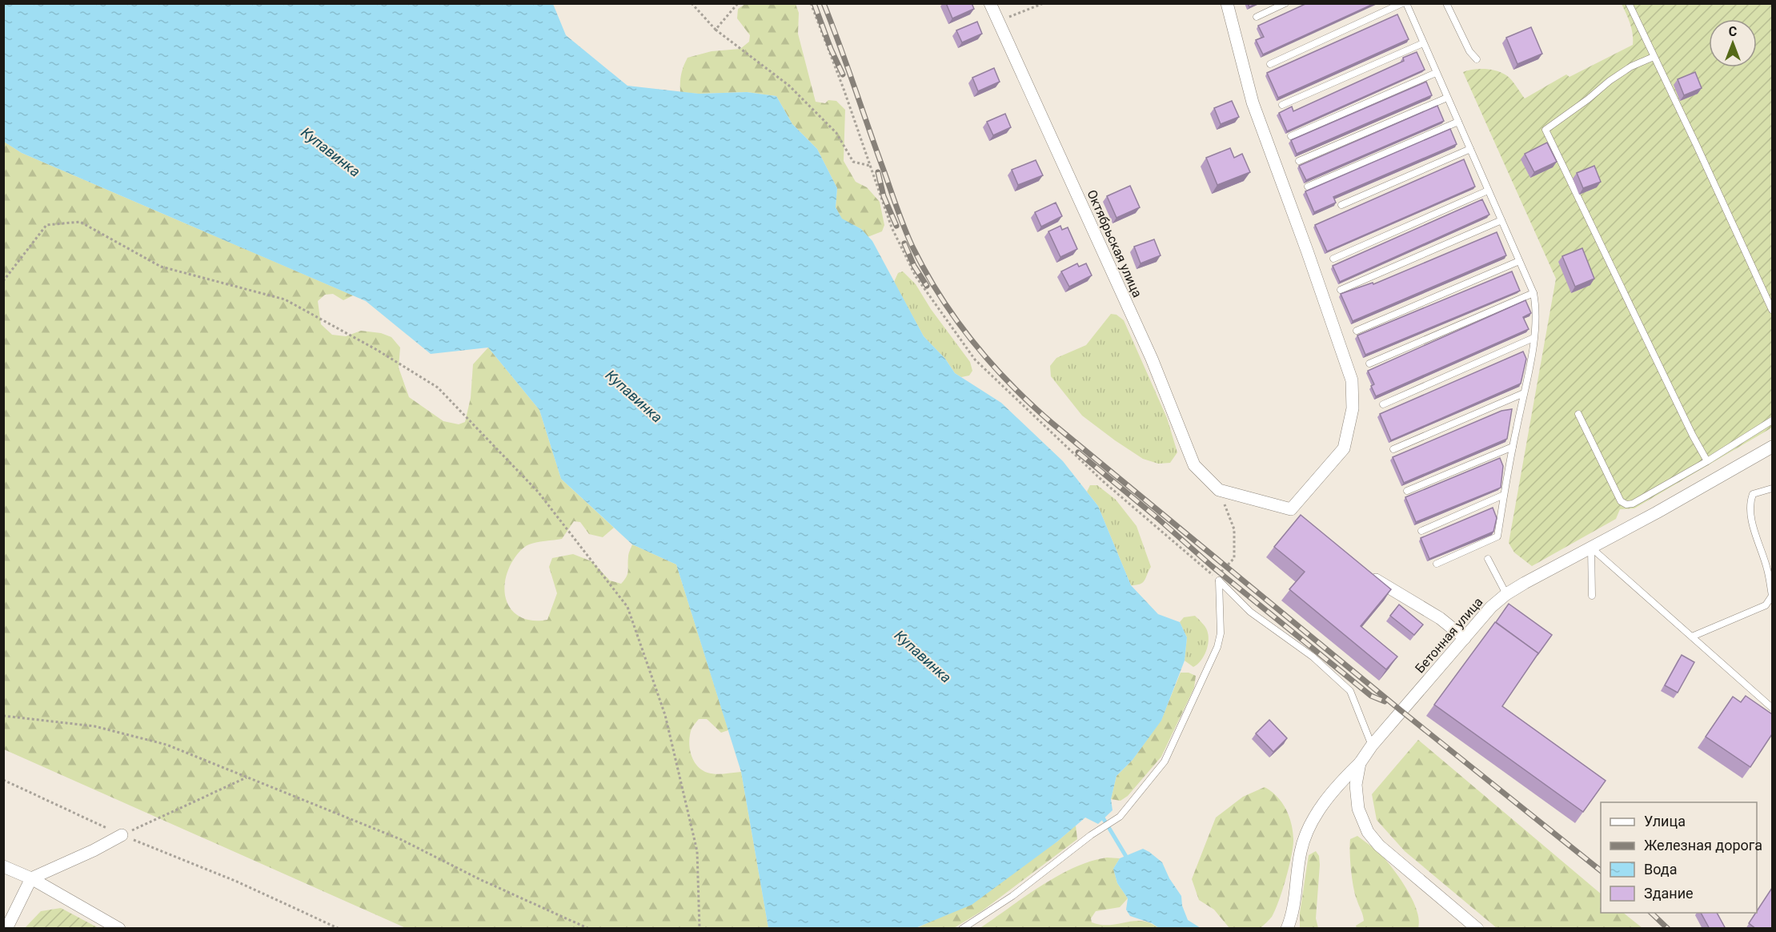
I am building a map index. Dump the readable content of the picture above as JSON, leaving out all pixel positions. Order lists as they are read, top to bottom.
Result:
{
  "streets": {
    "street": ["Октябрьская улица", "Бетонная улица"]
  },
  "water": ["Купавинка"],
  "legend": [
    "Улица",
    "Железная дорога",
    "Вода",
    "Здание"
  ],
  "north": "top"
}
